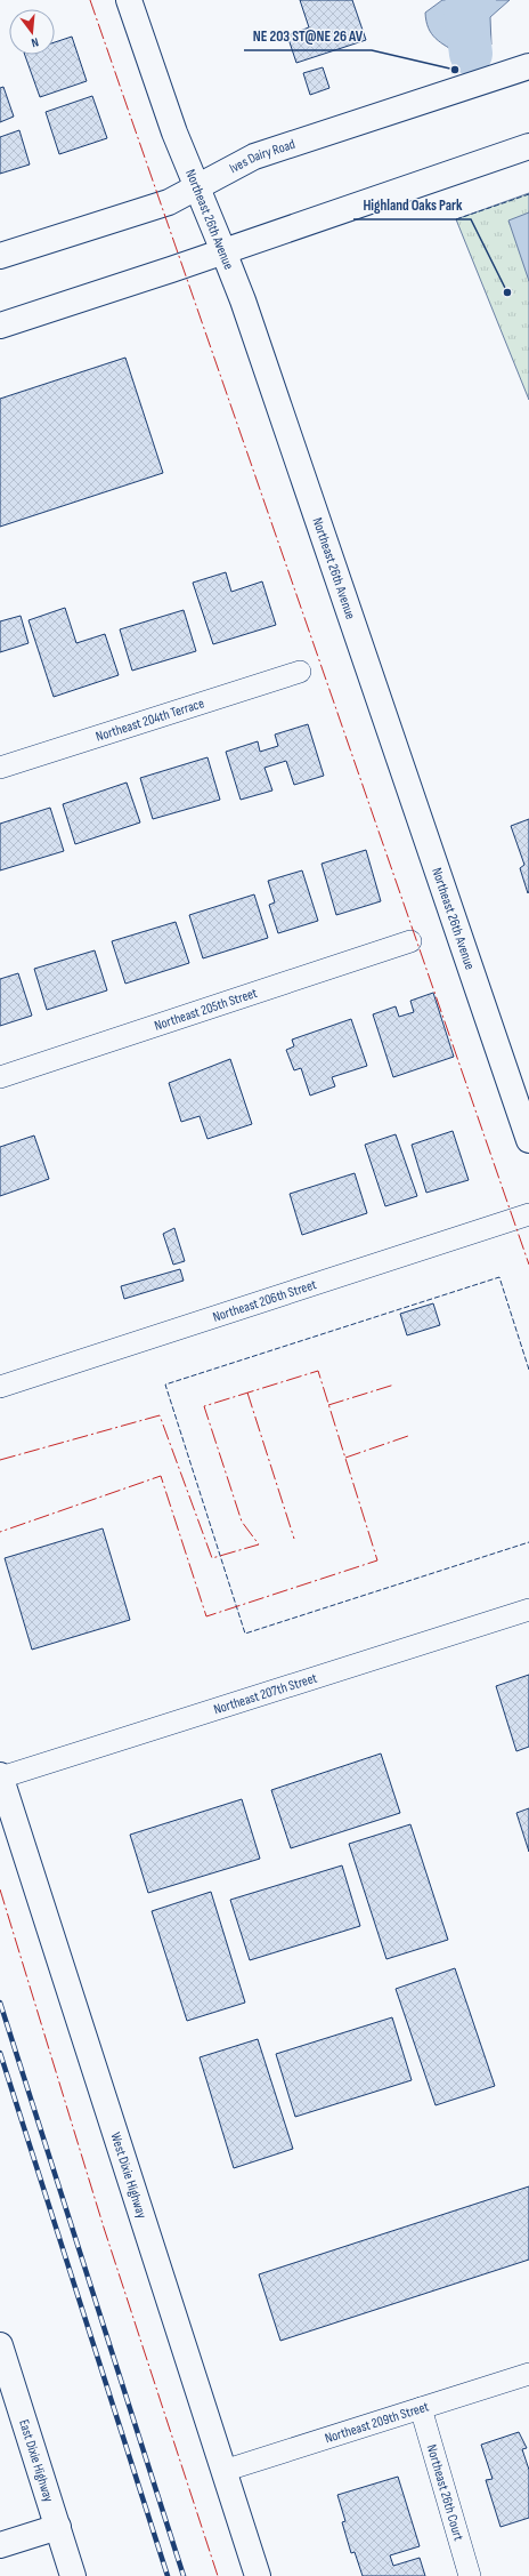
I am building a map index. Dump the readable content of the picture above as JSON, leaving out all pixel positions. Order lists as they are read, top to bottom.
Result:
{
  "streets": {
    "main road": [
      "Ives Dairy Road",
      "Northeast 26th Avenue",
      "West Dixie Highway",
      "East Dixie Highway"
    ],
    "street": [
      "Northeast 204th Terrace",
      "Northeast 205th Street",
      "Northeast 206th Street",
      "Northeast 207th Street",
      "Northeast 209th Street",
      "Northeast 26th Court"
    ]
  },
  "crossings": [
    ["Ives Dairy Road", "Northeast 26th Avenue"],
    ["Northeast 207th Street", "West Dixie Highway"],
    ["West Dixie Highway", "Northeast 209th Street"],
    ["Northeast 209th Street", "Northeast 26th Court"]
  ],
  "places": ["NE 203 ST@NE 26 AV", "Highland Oaks Park"],
  "north": "bottom"
}
